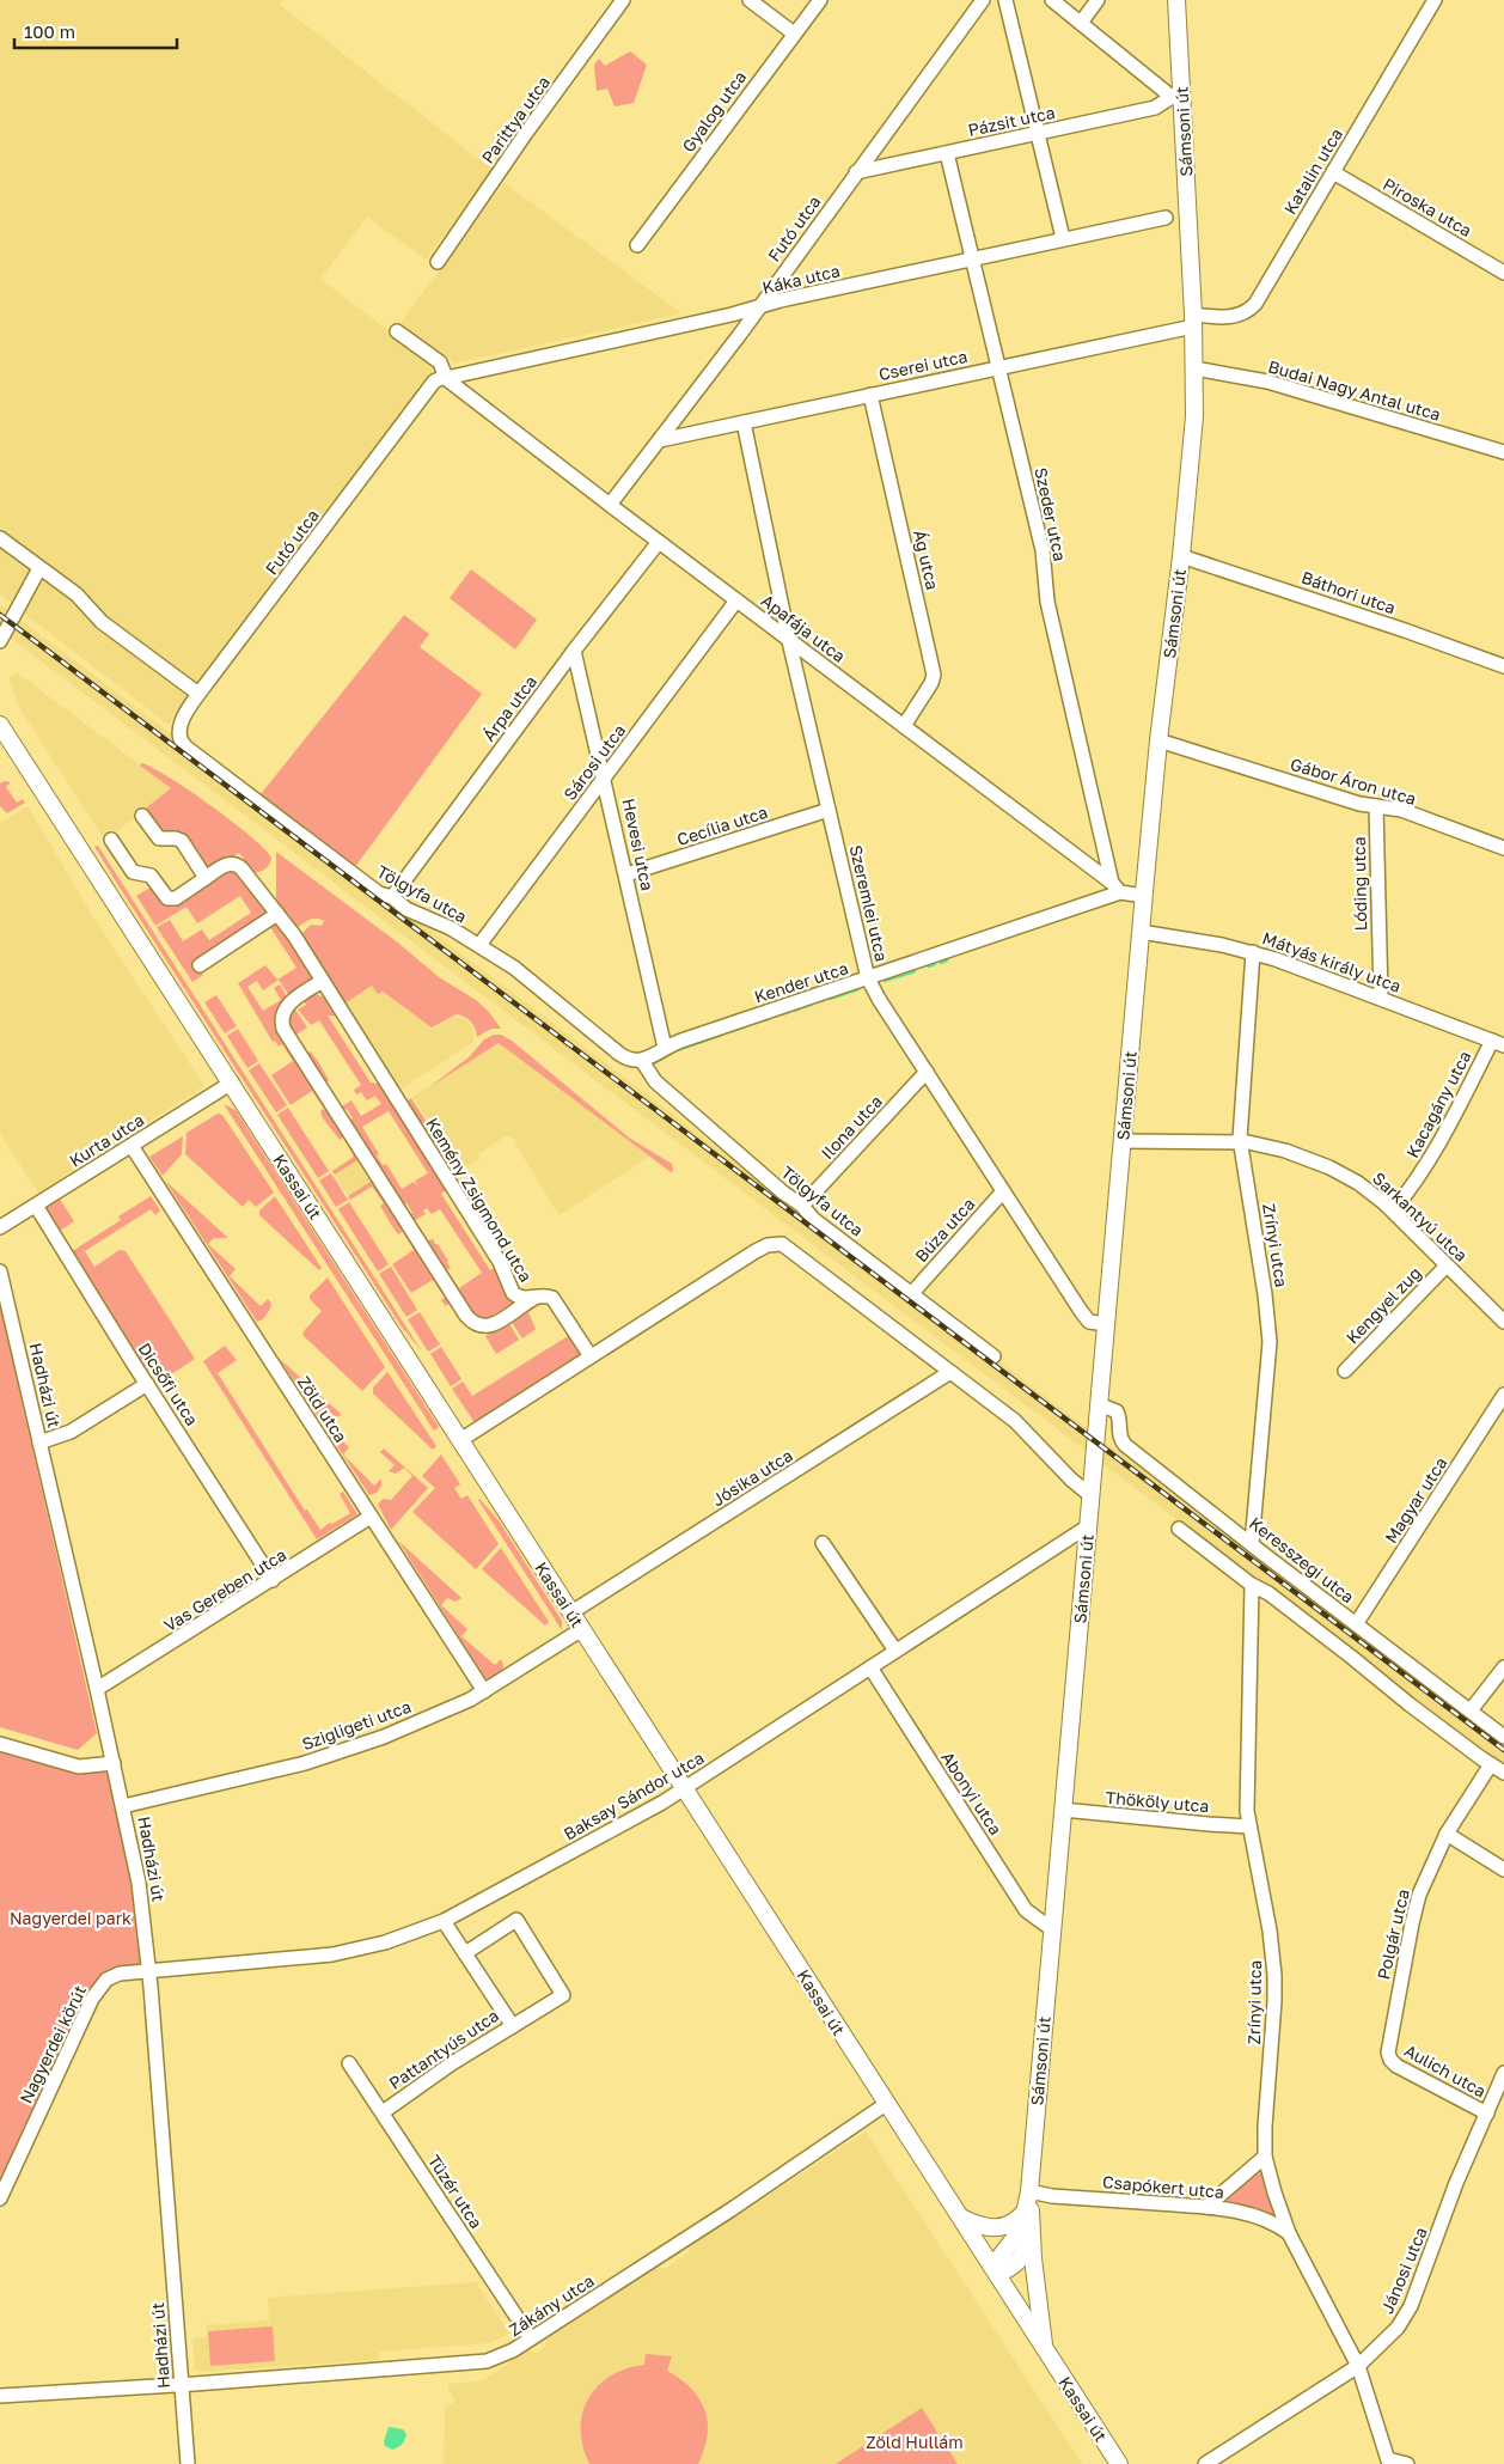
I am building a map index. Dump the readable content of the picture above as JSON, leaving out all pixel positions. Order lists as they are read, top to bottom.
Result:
{
  "streets": {
    "main road": ["Sámsoni út", "Kassai út"],
    "street": [
      "Gyalog utca",
      "Parittya utca",
      "Pázsit utca",
      "Katalin utca",
      "Piroska utca",
      "Futó utca",
      "Káka utca",
      "Cserei utca",
      "Budai Nagy Antal utca",
      "Szeder utca",
      "Ág utca",
      "Báthori utca",
      "Apafája utca",
      "Árpa utca",
      "Sárosi utca",
      "Gábor Áron utca",
      "Cecília utca",
      "Hevesi utca",
      "Lóding utca",
      "Tölgyfa utca",
      "Szeremlei utca",
      "Mátyás király utca",
      "Kender utca",
      "Kacagány utca",
      "Ilona utca",
      "Kurta utca",
      "Kemény Zsigmond utca",
      "Sarkantyú utca",
      "Búza utca",
      "Zrínyi utca",
      "Kengyel zug",
      "Dicsőfi utca",
      "Hadházi út",
      "Zöld utca",
      "Jósika utca",
      "Magyar utca",
      "Keresszegi utca",
      "Vas Gereben utca",
      "Szigligeti utca",
      "Abonyi utca",
      "Baksay Sándor utca",
      "Thököly utca",
      "Polgár utca",
      "Nagyerdei körút",
      "Pattantyús utca",
      "Aulich utca",
      "Csapókert utca",
      "Tüzér utca",
      "Jánosi utca",
      "Zákány utca"
    ]
  },
  "crossings": [
    ["Pázsit utca", "Sámsoni út"],
    ["Pázsit utca", "Futó utca"],
    ["Pázsit utca", "Szeder utca"],
    ["Sámsoni út", "Katalin utca"],
    ["Sámsoni út", "Cserei utca"],
    ["Sámsoni út", "Budai Nagy Antal utca"],
    ["Sámsoni út", "Báthori utca"],
    ["Sámsoni út", "Apafája utca"],
    ["Sámsoni út", "Gábor Áron utca"],
    ["Sámsoni út", "Szeremlei utca"],
    ["Sámsoni út", "Mátyás király utca"],
    ["Sámsoni út", "Kassai út"],
    ["Sámsoni út", "Sarkantyú utca"],
    ["Sámsoni út", "Keresszegi utca"],
    ["Sámsoni út", "Abonyi utca"],
    ["Sámsoni út", "Baksay Sándor utca"],
    ["Sámsoni út", "Thököly utca"],
    ["Sámsoni út", "Csapókert utca"],
    ["Katalin utca", "Piroska utca"],
    ["Katalin utca", "Cserei utca"],
    ["Futó utca", "Káka utca"],
    ["Futó utca", "Cserei utca"],
    ["Futó utca", "Apafája utca"],
    ["Futó utca", "Tölgyfa utca"],
    ["Káka utca", "Szeder utca"],
    ["Káka utca", "Apafája utca"],
    ["Cserei utca", "Szeder utca"],
    ["Cserei utca", "Ág utca"],
    ["Cserei utca", "Szeremlei utca"],
    ["Szeder utca", "Apafája utca"],
    ["Szeder utca", "Kender utca"],
    ["Ág utca", "Apafája utca"],
    ["Apafája utca", "Árpa utca"],
    ["Apafája utca", "Sárosi utca"],
    ["Apafája utca", "Szeremlei utca"],
    ["Apafája utca", "Kender utca"],
    ["Árpa utca", "Hevesi utca"],
    ["Árpa utca", "Tölgyfa utca"],
    ["Sárosi utca", "Hevesi utca"],
    ["Sárosi utca", "Tölgyfa utca"],
    ["Gábor Áron utca", "Lóding utca"],
    ["Cecília utca", "Hevesi utca"],
    ["Cecília utca", "Szeremlei utca"],
    ["Hevesi utca", "Kender utca"],
    ["Lóding utca", "Mátyás király utca"],
    ["Tölgyfa utca", "Kender utca"],
    ["Tölgyfa utca", "Ilona utca"],
    ["Tölgyfa utca", "Búza utca"],
    ["Szeremlei utca", "Kender utca"],
    ["Szeremlei utca", "Ilona utca"],
    ["Szeremlei utca", "Búza utca"],
    ["Mátyás király utca", "Kacagány utca"],
    ["Mátyás király utca", "Zrínyi utca"],
    ["Kacagány utca", "Sarkantyú utca"],
    ["Kurta utca", "Kassai út"],
    ["Kurta utca", "Dicsőfi utca"],
    ["Kurta utca", "Zöld utca"],
    ["Kassai út", "Jósika utca"],
    ["Kassai út", "Szigligeti utca"],
    ["Kassai út", "Baksay Sándor utca"],
    ["Kassai út", "Zákány utca"],
    ["Sarkantyú utca", "Zrínyi utca"],
    ["Sarkantyú utca", "Kengyel zug"],
    ["Zrínyi utca", "Keresszegi utca"],
    ["Zrínyi utca", "Thököly utca"],
    ["Zrínyi utca", "Csapókert utca"],
    ["Zrínyi utca", "Jánosi utca"],
    ["Dicsőfi utca", "Vas Gereben utca"],
    ["Hadházi út", "Vas Gereben utca"],
    ["Hadházi út", "Szigligeti utca"],
    ["Hadházi út", "Baksay Sándor utca"],
    ["Hadházi út", "Nagyerdei körút"],
    ["Hadházi út", "Zákány utca"],
    ["Zöld utca", "Vas Gereben utca"],
    ["Zöld utca", "Szigligeti utca"],
    ["Magyar utca", "Keresszegi utca"],
    ["Abonyi utca", "Baksay Sándor utca"],
    ["Baksay Sándor utca", "Nagyerdei körút"],
    ["Baksay Sándor utca", "Pattantyús utca"],
    ["Polgár utca", "Aulich utca"],
    ["Pattantyús utca", "Tüzér utca"],
    ["Aulich utca", "Jánosi utca"],
    ["Tüzér utca", "Zákány utca"]
  ],
  "parks": ["Nagyerdei park", "Zöld Hullám"],
  "scale_bar": "100 m"
}
